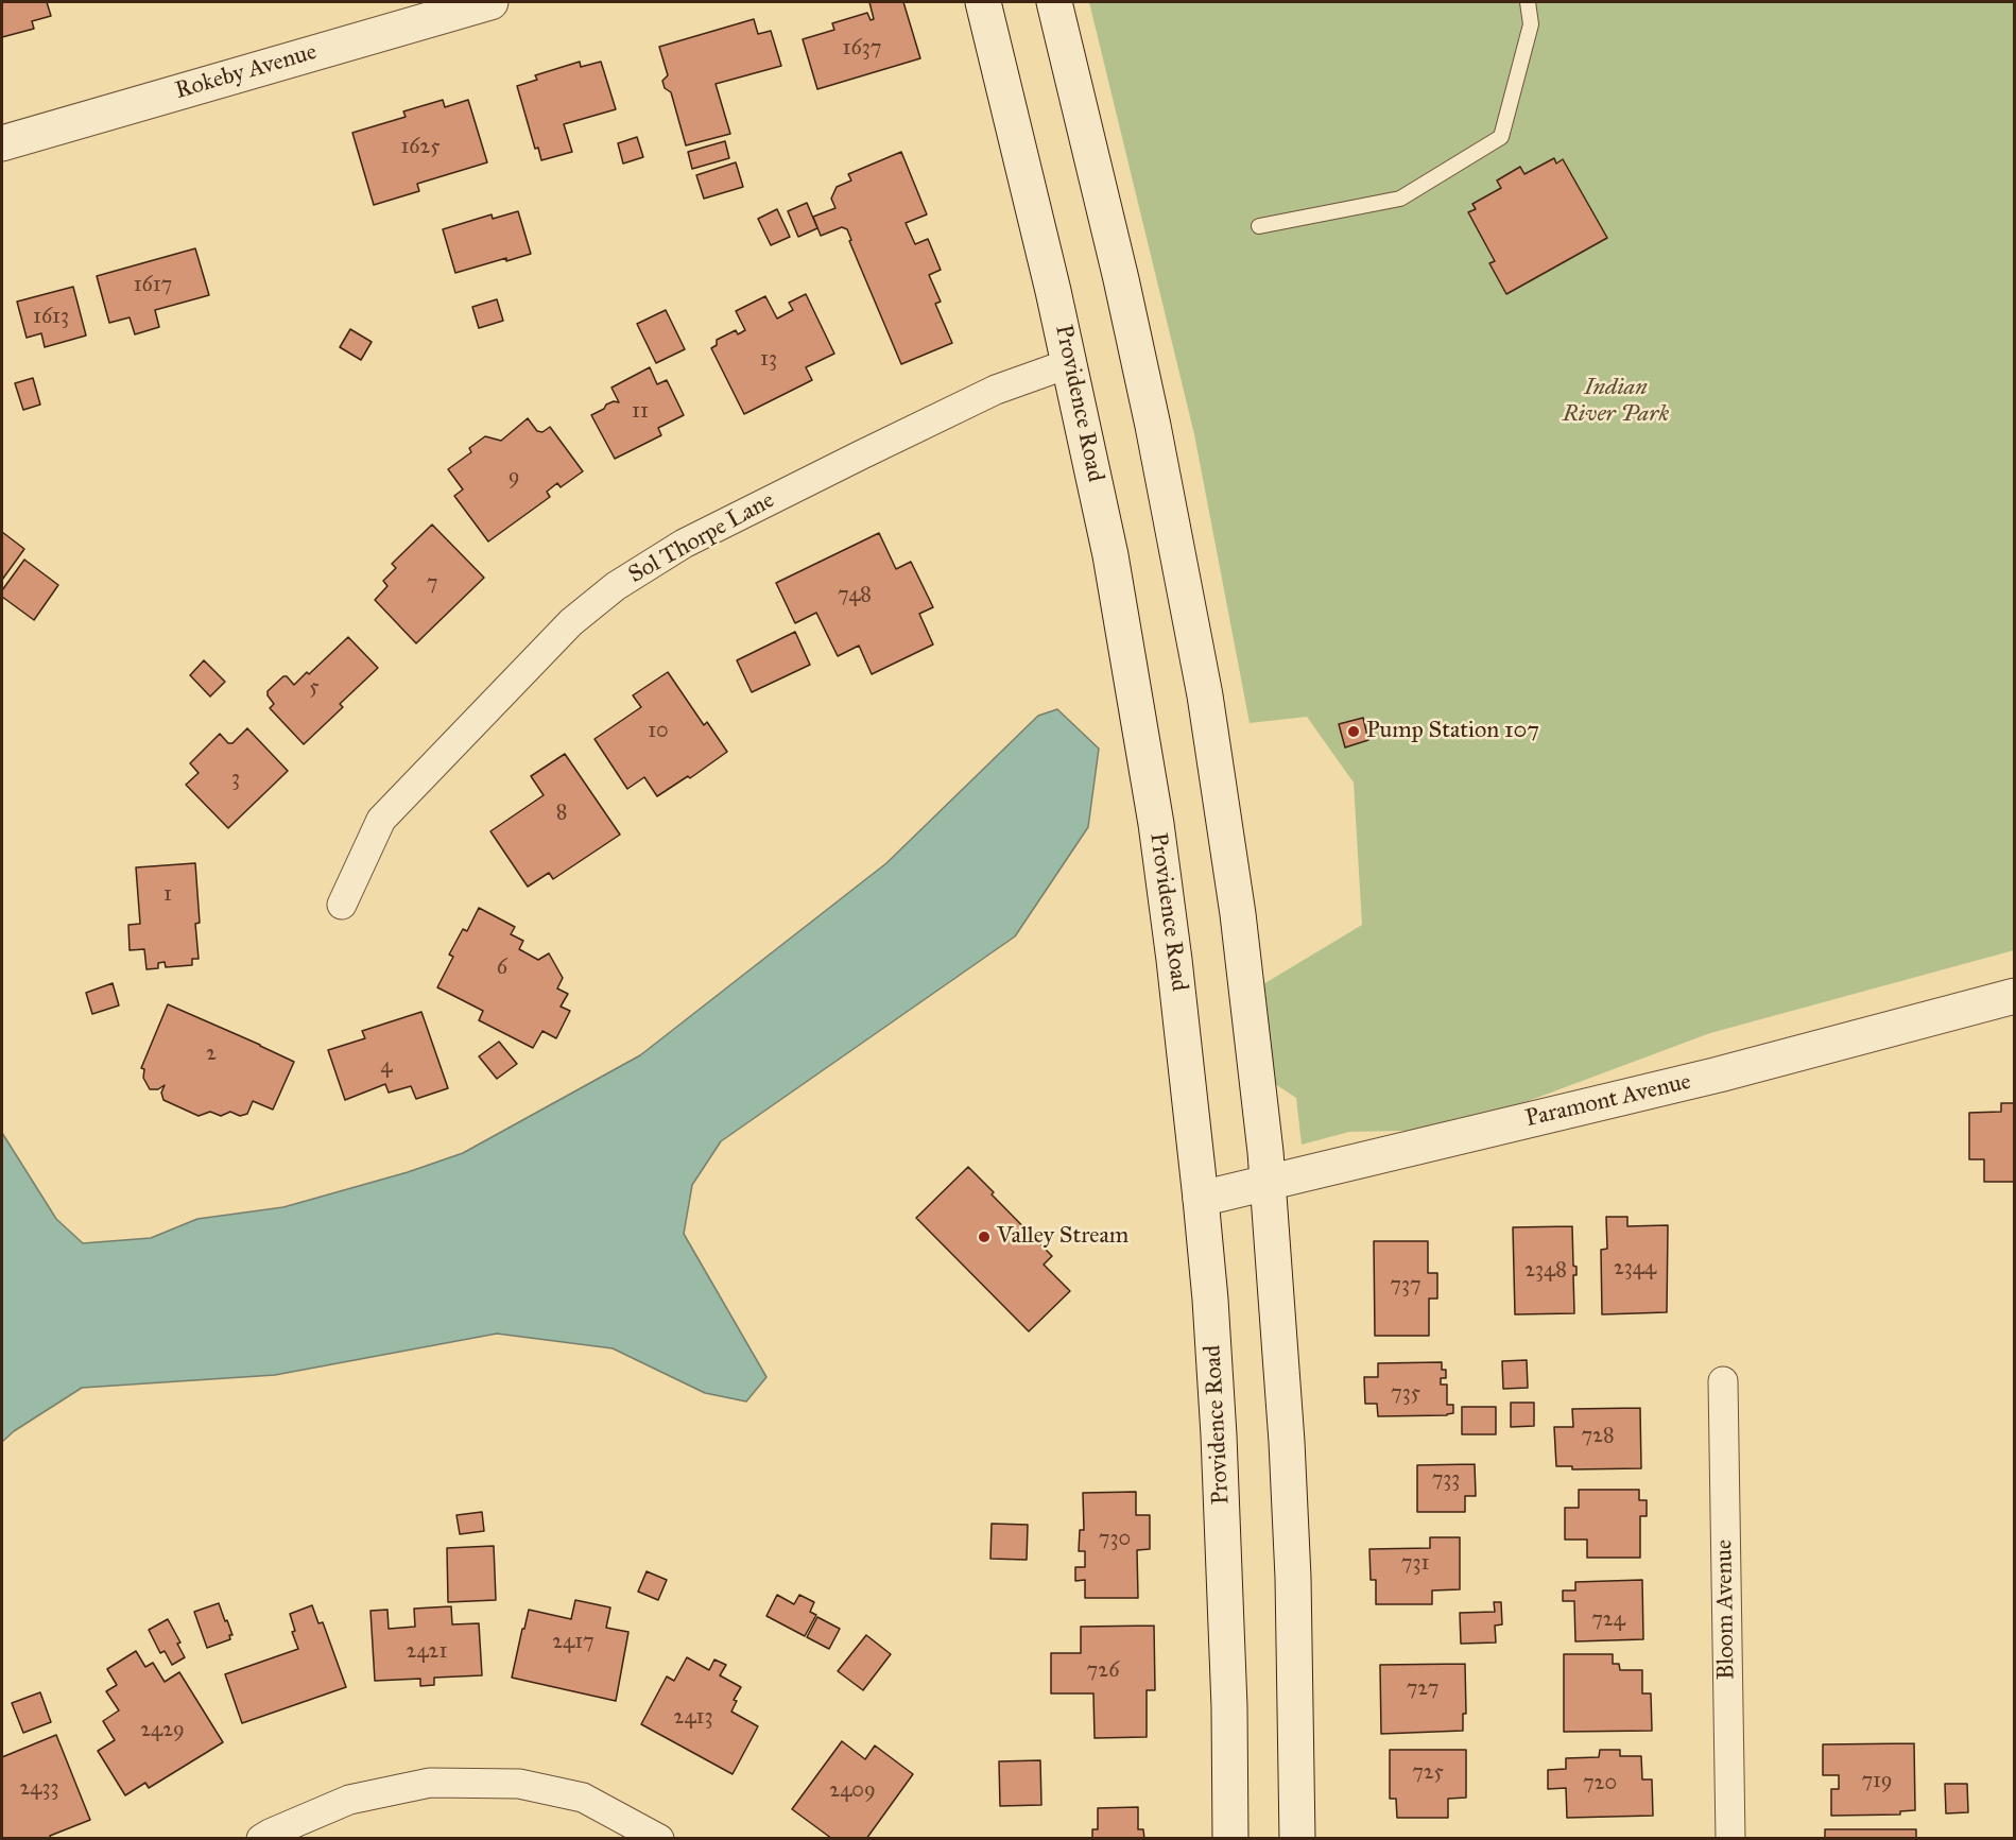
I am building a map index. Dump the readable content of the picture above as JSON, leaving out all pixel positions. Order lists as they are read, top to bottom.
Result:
{
  "streets": {
    "main road": ["Rokeby Avenue", "Providence Road", "Paramont Avenue"],
    "street": ["Sol Thorpe Lane", "Bloom Avenue"]
  },
  "crossings": [
    ["Providence Road", "Sol Thorpe Lane"],
    ["Providence Road", "Paramont Avenue"]
  ],
  "parks": ["Indian River Park"],
  "places": ["Pump Station 107", "Valley Stream"],
  "house_numbers": [
    "1637",
    "1625",
    "1617",
    "1613",
    "13",
    "11",
    "9",
    "7",
    "748",
    "5",
    "10",
    "3",
    "8",
    "1",
    "6",
    "2",
    "4",
    "2344",
    "2348",
    "737",
    "735",
    "728",
    "733",
    "730",
    "731",
    "724",
    "2417",
    "2421",
    "726",
    "727",
    "2413",
    "2429",
    "725",
    "719",
    "720",
    "2433",
    "2409"
  ]
}
